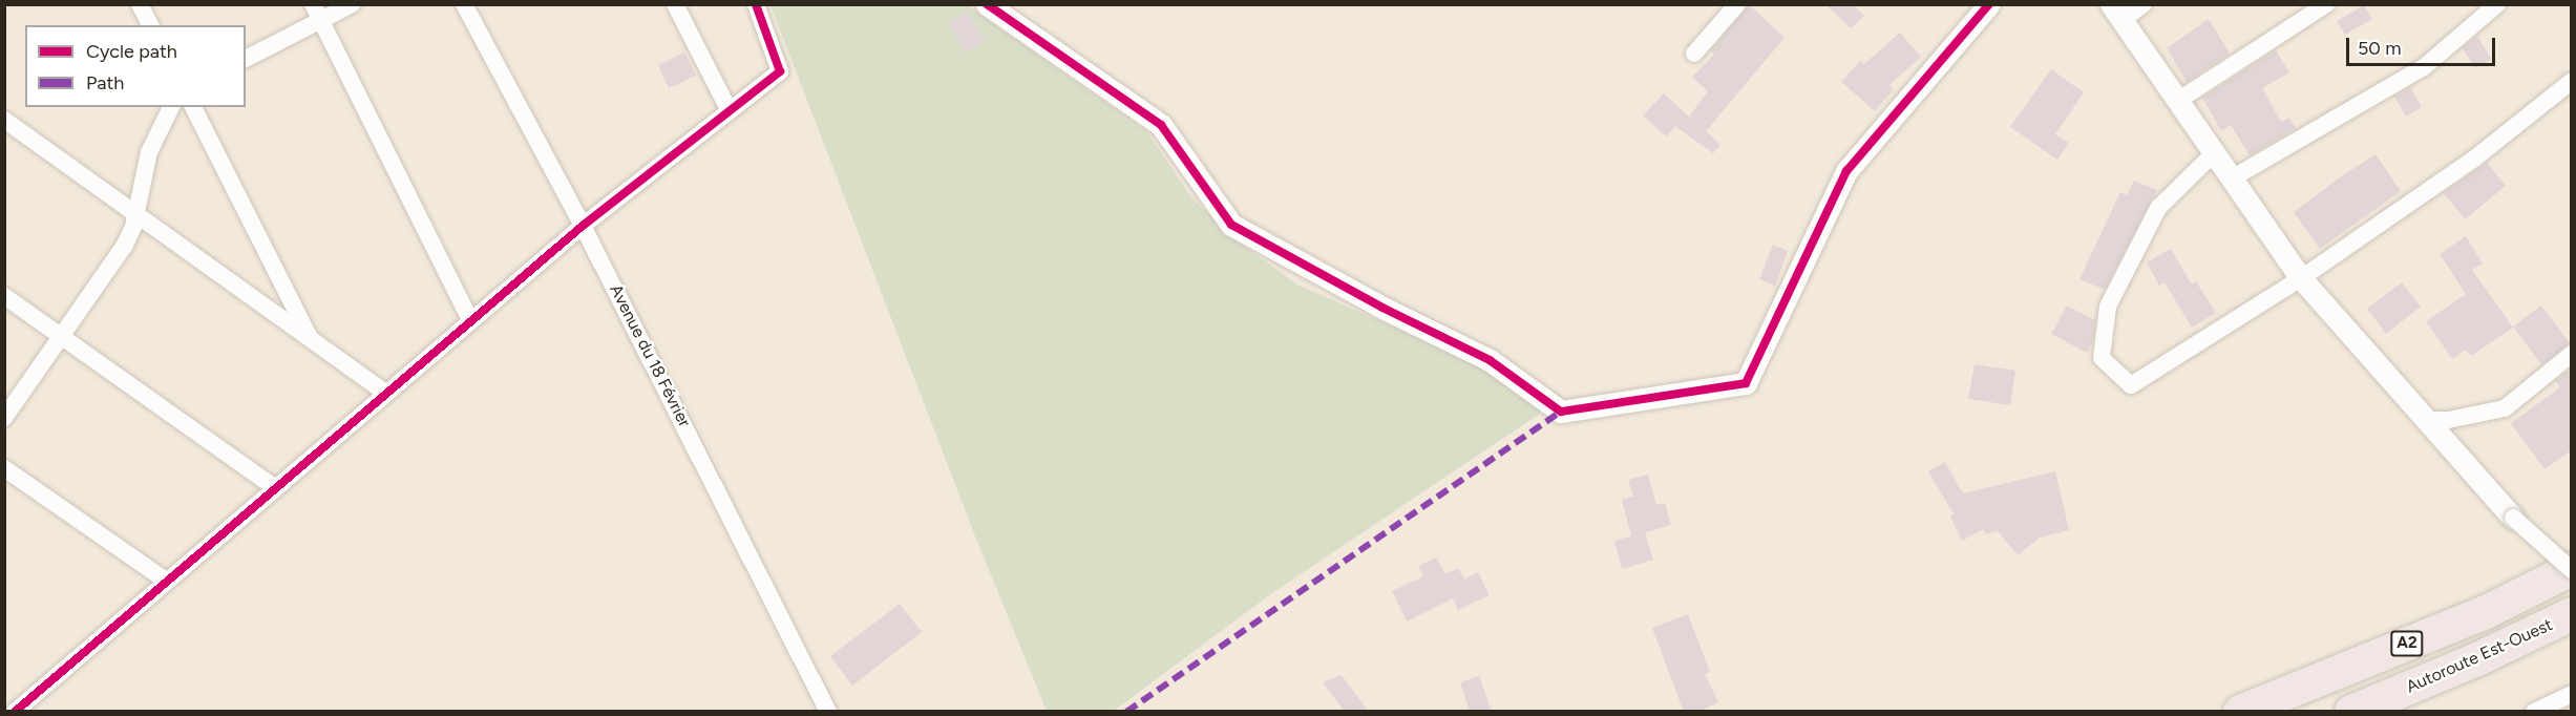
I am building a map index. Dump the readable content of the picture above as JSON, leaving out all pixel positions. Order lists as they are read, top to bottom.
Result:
{
  "streets": {
    "highway": ["A2", "Autoroute Est-Ouest"],
    "street": ["Avenue du 18 Février"]
  },
  "legend": ["Cycle path", "Path"],
  "scale_bar": "50 m"
}
